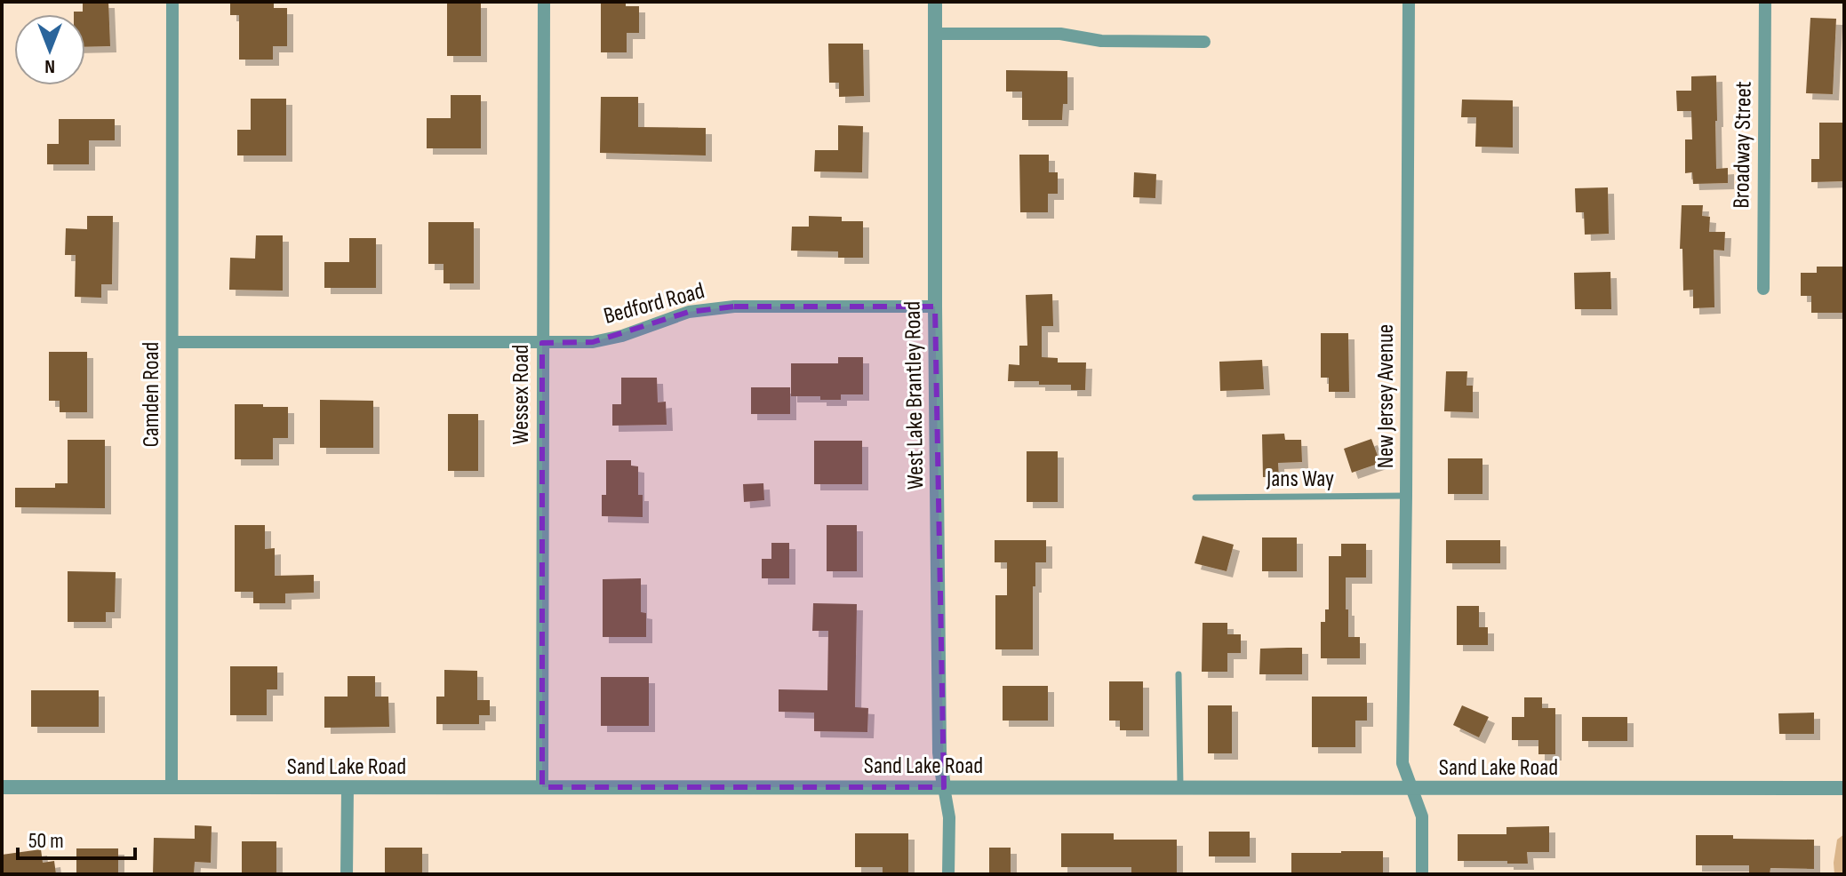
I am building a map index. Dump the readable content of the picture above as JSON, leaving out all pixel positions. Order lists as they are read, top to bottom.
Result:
{
  "streets": {
    "street": [
      "Broadway Street",
      "Bedford Road",
      "Camden Road",
      "Wessex Road",
      "West Lake Brantley Road",
      "New Jersey Avenue",
      "Sand Lake Road"
    ],
    "lane": ["Jans Way"]
  },
  "crossings": [
    ["Bedford Road", "Camden Road"],
    ["Bedford Road", "Wessex Road"],
    ["Bedford Road", "West Lake Brantley Road"],
    ["Camden Road", "Sand Lake Road"],
    ["Wessex Road", "Sand Lake Road"],
    ["West Lake Brantley Road", "Sand Lake Road"],
    ["New Jersey Avenue", "Jans Way"],
    ["New Jersey Avenue", "Sand Lake Road"]
  ],
  "scale_bar": "50 m",
  "north": "bottom"
}
